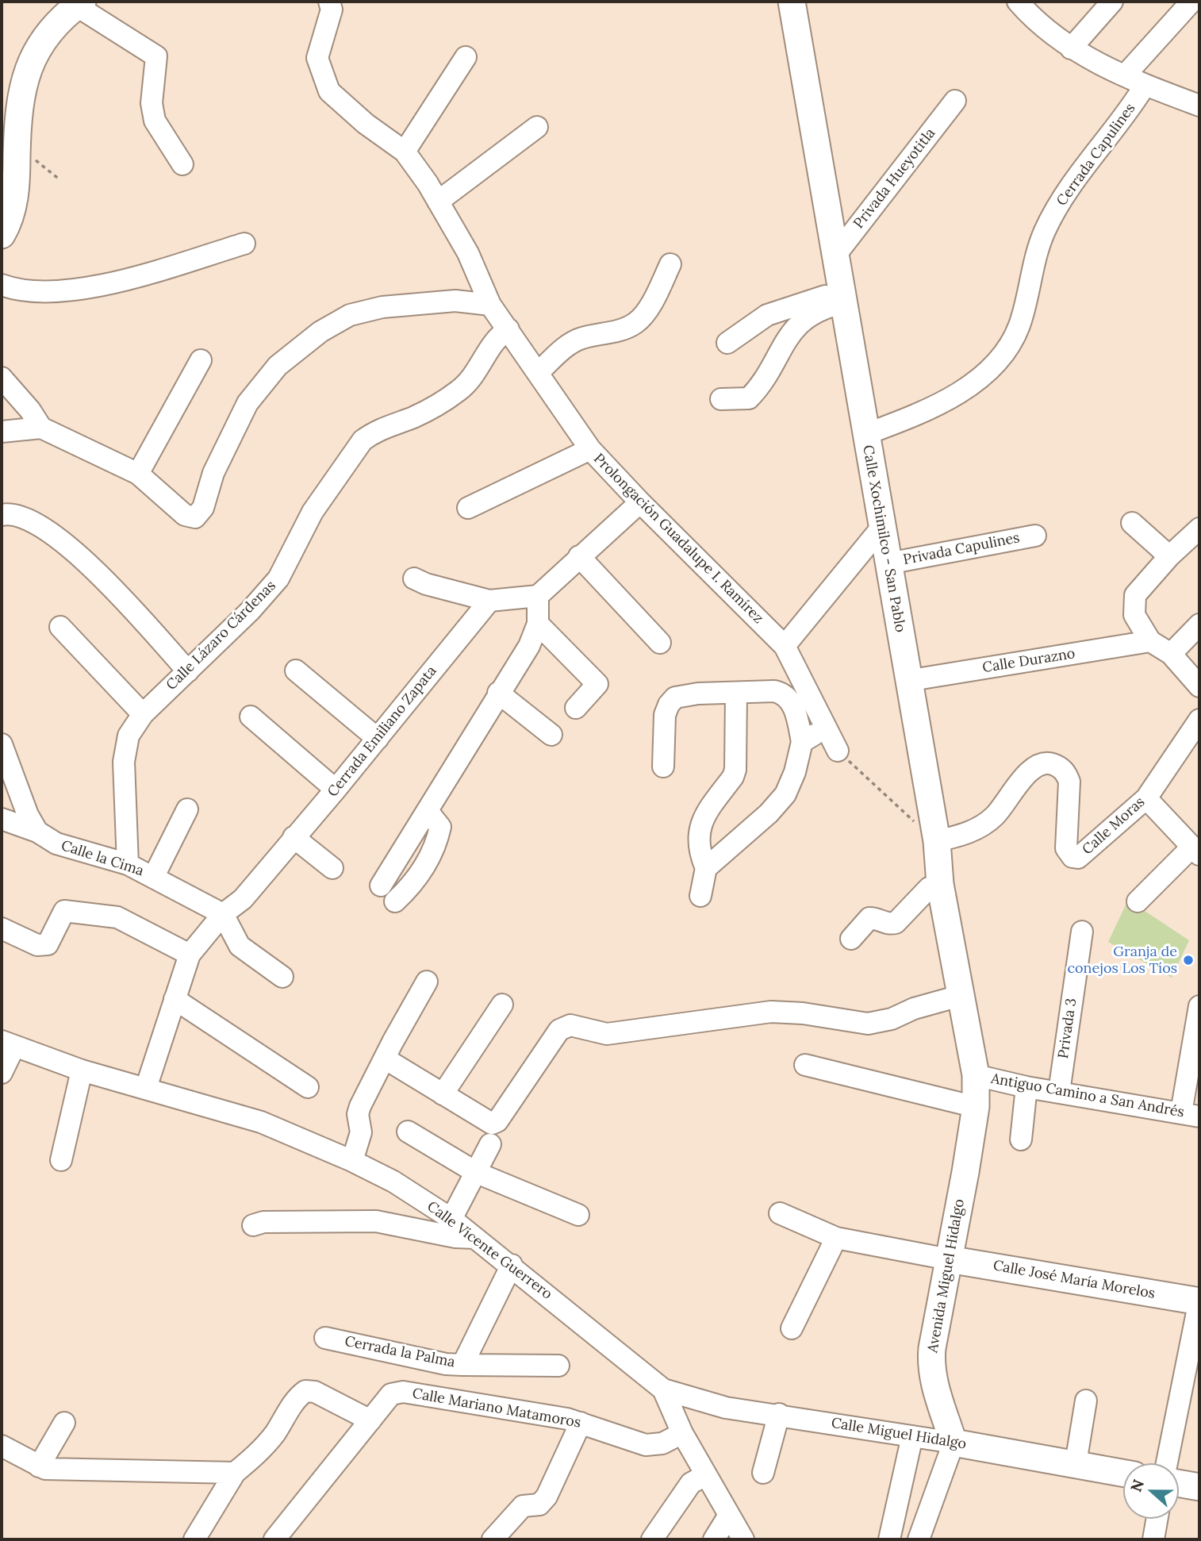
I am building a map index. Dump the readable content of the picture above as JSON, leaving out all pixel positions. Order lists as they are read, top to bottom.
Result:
{
  "streets": {
    "main road": [
      "Calle Xochimilco - San Pablo",
      "Avenida Miguel Hidalgo",
      "Calle José María Morelos",
      "Calle Miguel Hidalgo"
    ],
    "street": [
      "Cerrada Capulines",
      "Privada Hueyotitla",
      "Prolongación Guadalupe I. Ramírez",
      "Privada Capulines",
      "Calle Lázaro Cárdenas",
      "Calle Durazno",
      "Cerrada Emiliano Zapata",
      "Calle Moras",
      "Calle la Cima",
      "Privada 3",
      "Antiguo Camino a San Andrés",
      "Calle Vicente Guerrero",
      "Cerrada la Palma",
      "Calle Mariano Matamoros"
    ]
  },
  "crossings": [
    ["Cerrada Capulines", "Calle Xochimilco - San Pablo"],
    ["Privada Hueyotitla", "Calle Xochimilco - San Pablo"],
    ["Prolongación Guadalupe I. Ramírez", "Calle Lázaro Cárdenas"],
    ["Calle Xochimilco - San Pablo", "Privada Capulines"],
    ["Calle Xochimilco - San Pablo", "Calle Durazno"],
    ["Calle Xochimilco - San Pablo", "Calle Moras"],
    ["Calle Xochimilco - San Pablo", "Antiguo Camino a San Andrés"],
    ["Calle Xochimilco - San Pablo", "Avenida Miguel Hidalgo"],
    ["Calle Lázaro Cárdenas", "Calle la Cima"],
    ["Cerrada Emiliano Zapata", "Calle la Cima"],
    ["Privada 3", "Antiguo Camino a San Andrés"],
    ["Antiguo Camino a San Andrés", "Avenida Miguel Hidalgo"],
    ["Calle Vicente Guerrero", "Cerrada la Palma"],
    ["Calle Vicente Guerrero", "Calle Mariano Matamoros"],
    ["Calle Vicente Guerrero", "Calle Miguel Hidalgo"],
    ["Avenida Miguel Hidalgo", "Calle José María Morelos"],
    ["Avenida Miguel Hidalgo", "Calle Miguel Hidalgo"]
  ],
  "places": ["Granja de conejos Los Tíos"],
  "north": "left"
}
